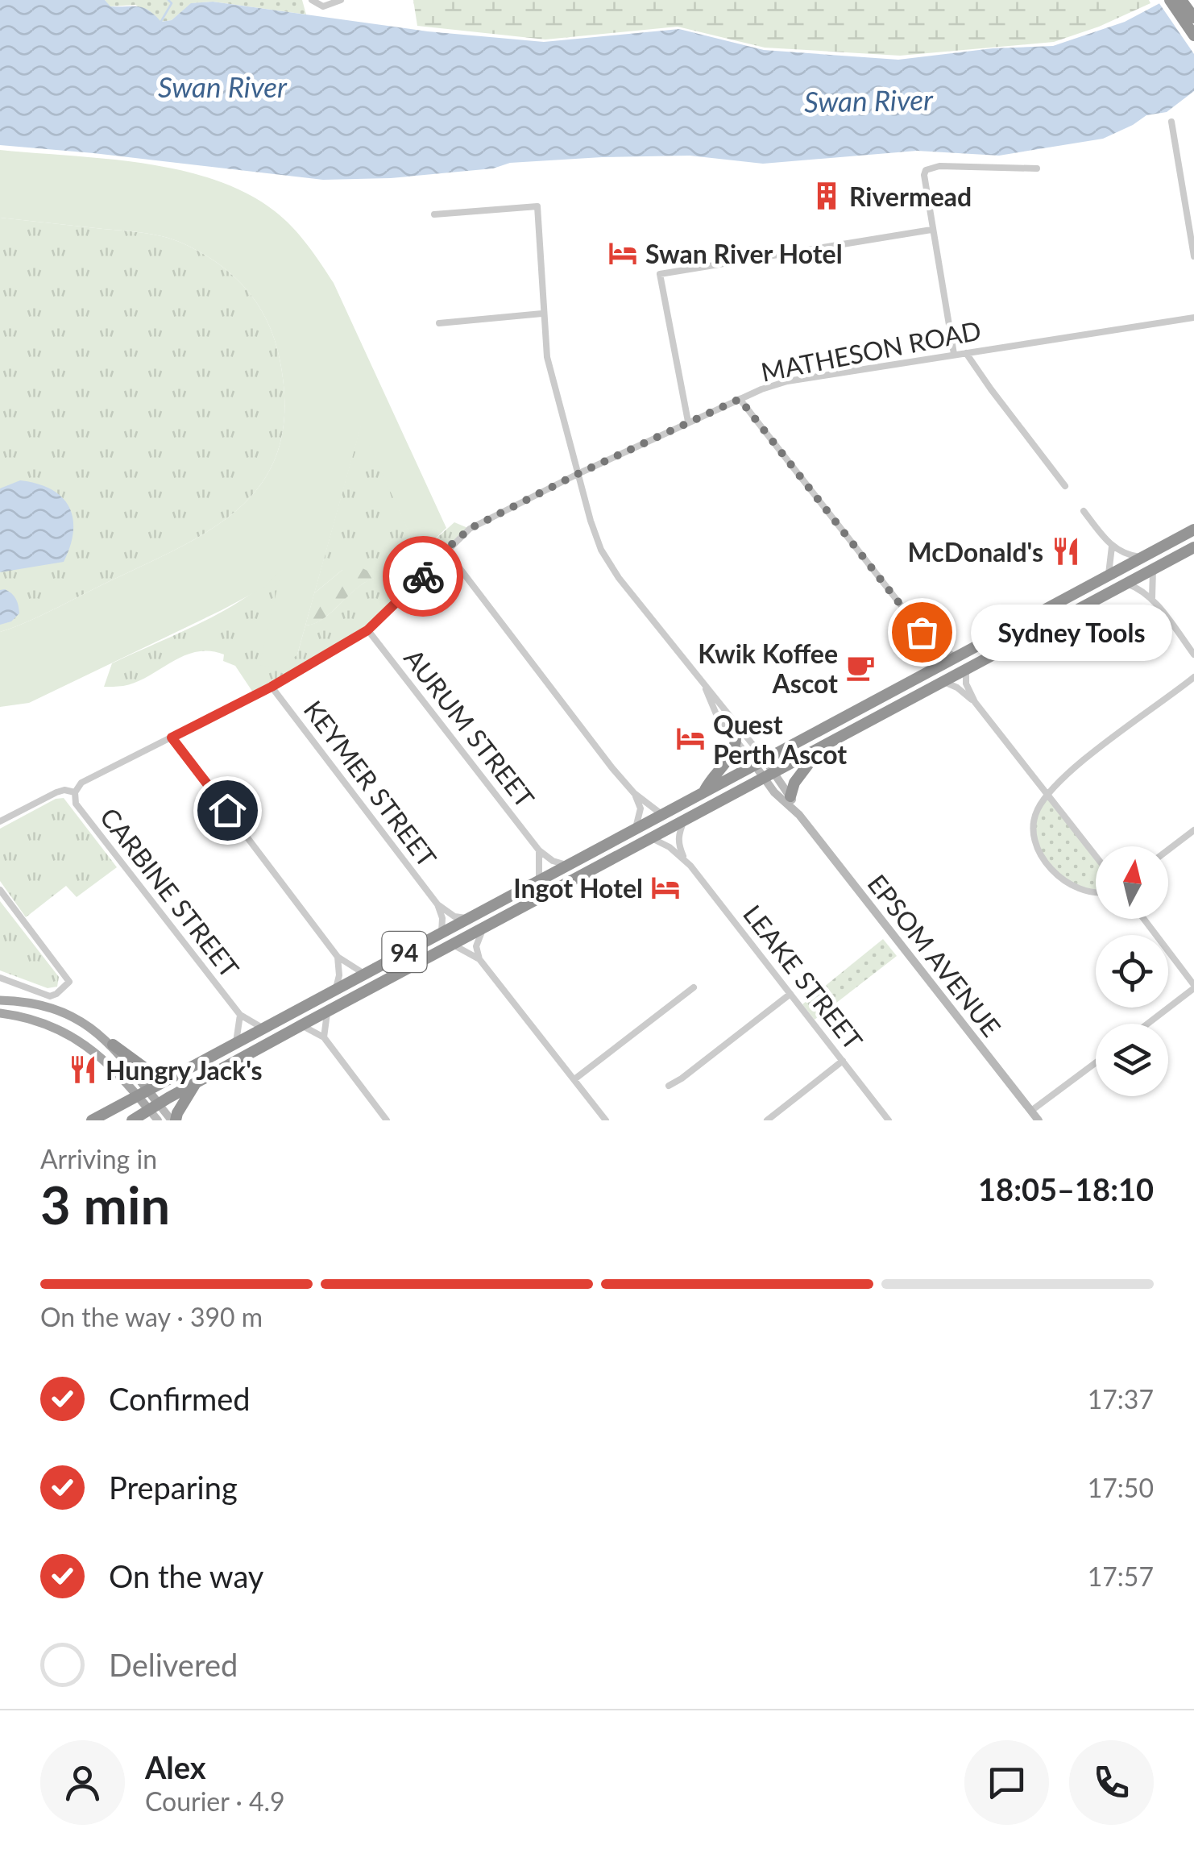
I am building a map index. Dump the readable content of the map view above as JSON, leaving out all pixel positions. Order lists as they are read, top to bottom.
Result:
{
  "streets": {
    "highway": ["94"],
    "street": [
      "MATHESON ROAD",
      "AURUM STREET",
      "KEYMER STREET",
      "CARBINE STREET",
      "EPSOM AVENUE",
      "LEAKE STREET"
    ]
  },
  "crossings": [
    ["MATHESON ROAD", "AURUM STREET"],
    ["MATHESON ROAD", "KEYMER STREET"],
    ["MATHESON ROAD", "CARBINE STREET"],
    ["MATHESON ROAD", "EPSOM AVENUE"],
    ["AURUM STREET", "94"],
    ["KEYMER STREET", "94"],
    ["CARBINE STREET", "94"],
    ["94", "EPSOM AVENUE"],
    ["94", "LEAKE STREET"]
  ],
  "water": ["Swan River"],
  "places": {
    "building": ["Rivermead"],
    "hotel": ["Swan River Hotel", "Quest Perth Ascot", "Ingot Hotel"],
    "restaurant": ["McDonald's", "Hungry Jack's"],
    "other": ["Sydney Tools"],
    "cafe": ["Kwik Koffee Ascot"]
  },
  "north": "top",
  "page": {
    "bubble": "Sydney Tools",
    "heading": ["3 min", "Arriving in", "18:05–18:10"],
    "panel": ["Alex", "Courier · 4.9"],
    "bar": "On the way · 390 m",
    "list": [
      ["Confirmed", "17:37"],
      ["Preparing", "17:50"],
      ["On the way", "17:57"],
      "Delivered"
    ]
  }
}
